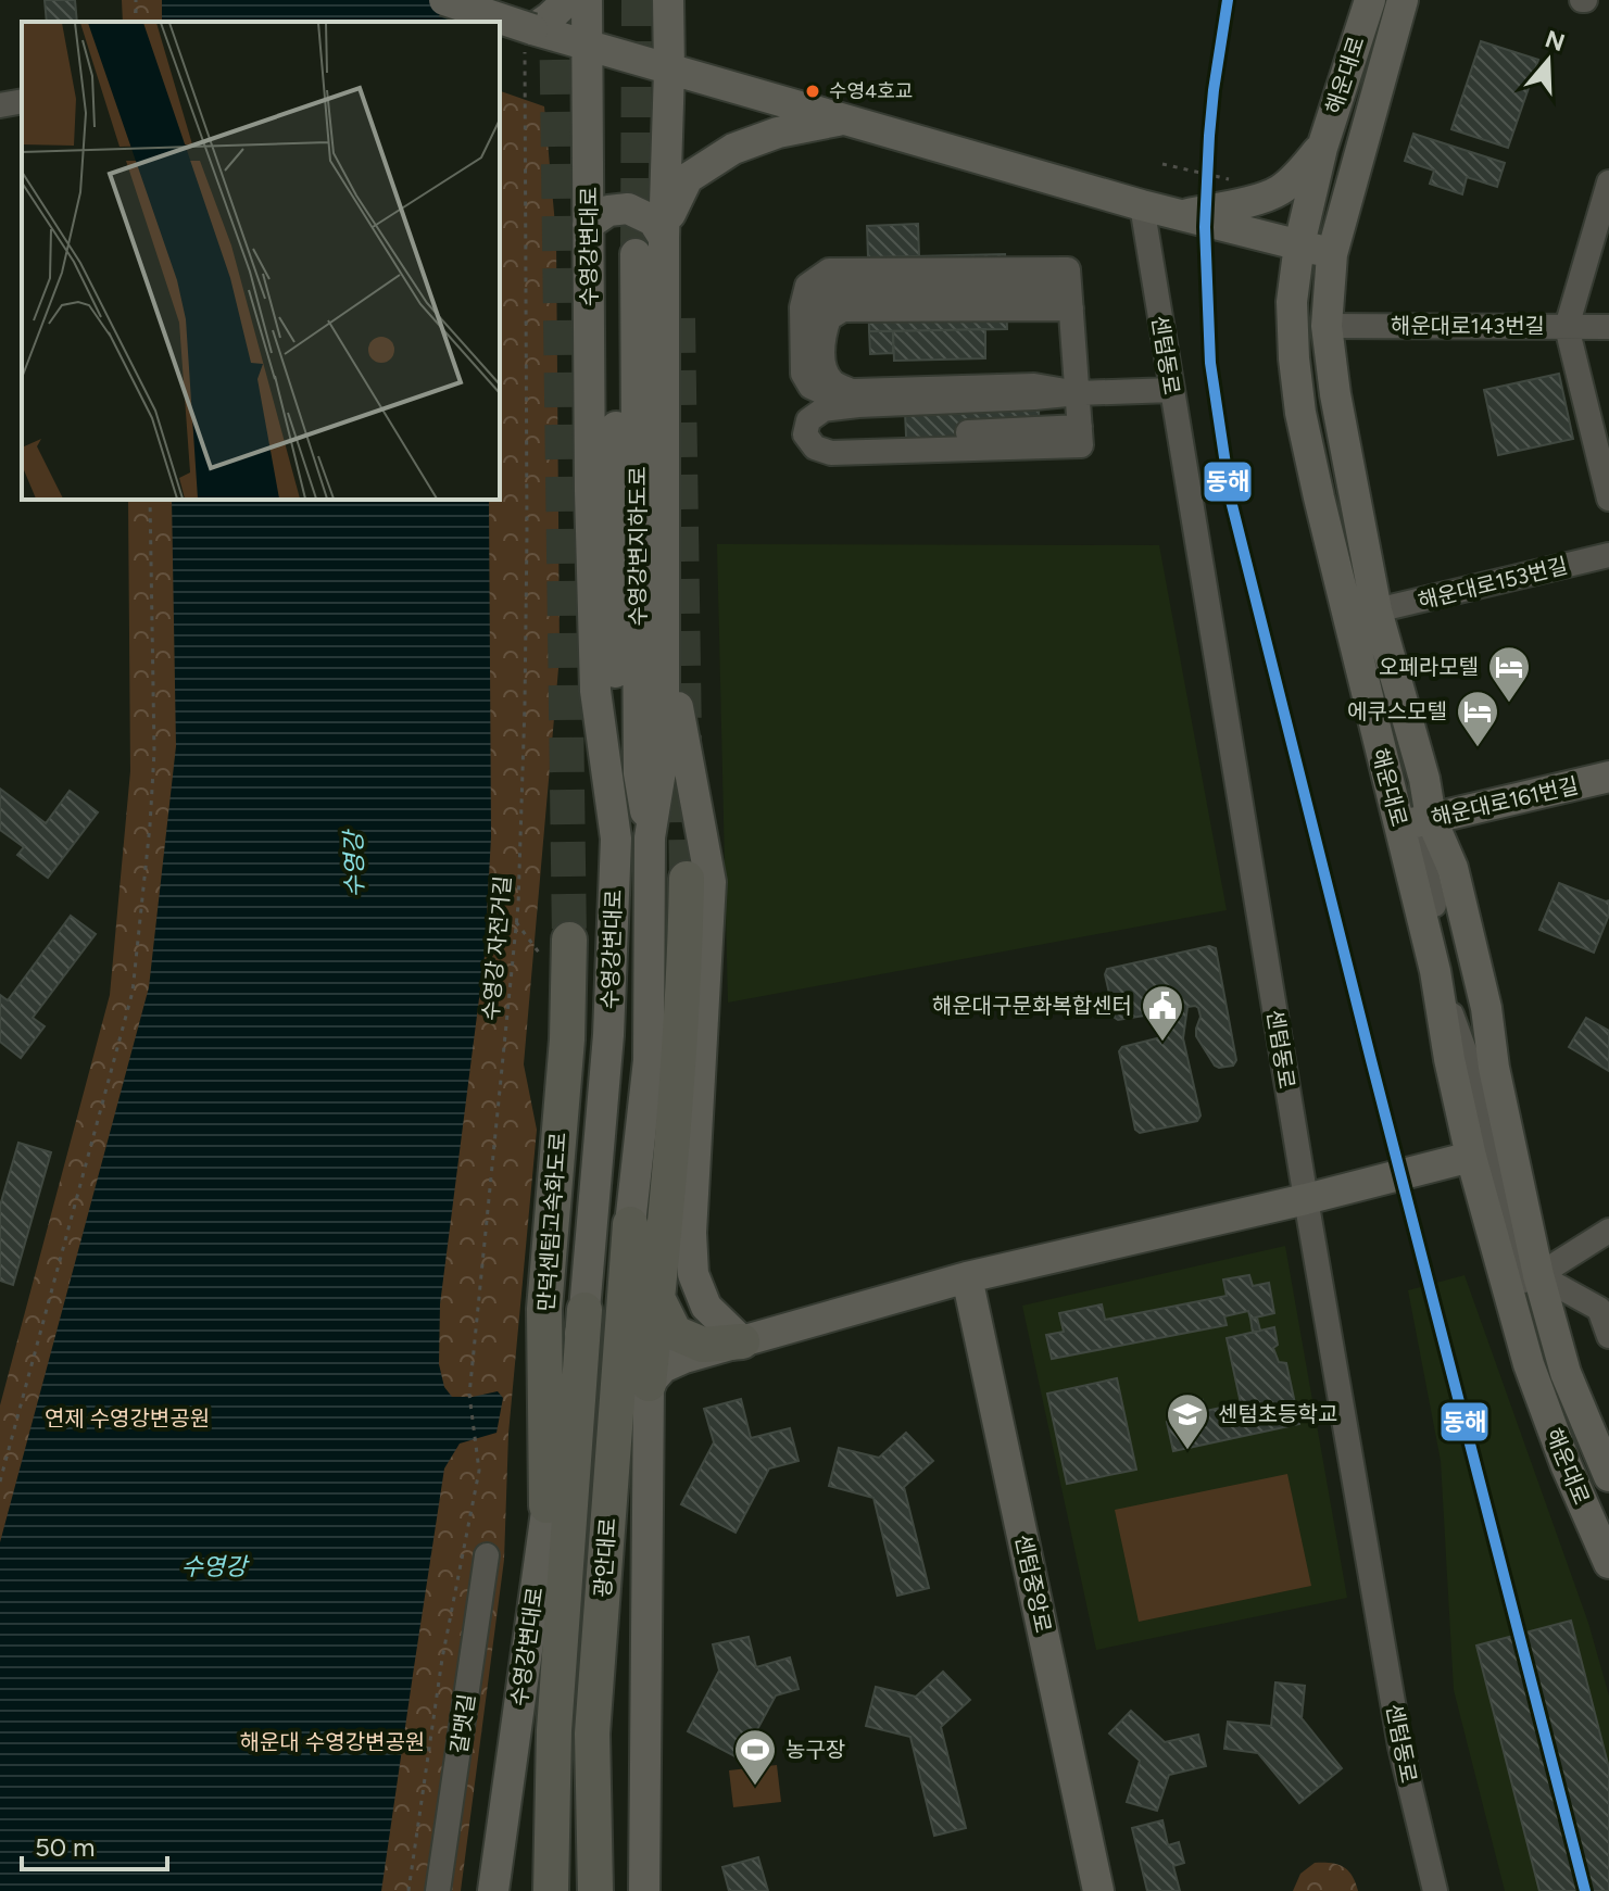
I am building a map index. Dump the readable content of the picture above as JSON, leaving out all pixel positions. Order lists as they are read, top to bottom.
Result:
{
  "streets": {
    "highway": ["만덕센텀고속화도로", "광안대로"],
    "main road": [
      "해운대로",
      "수영강변대로",
      "수영강변지하도로",
      "해운대로161번길",
      "센텀중앙로"
    ],
    "street": [
      "해운대로143번길",
      "센텀동로",
      "해운대로153번길",
      "갈맷길"
    ],
    "path": ["수영강 자전거길"]
  },
  "crossings": [
    ["해운대로", "해운대로143번길"],
    ["해운대로", "해운대로153번길"],
    ["해운대로", "해운대로161번길"],
    ["수영강변대로", "수영강변지하도로"],
    ["수영강변대로", "만덕센텀고속화도로"],
    ["수영강변대로", "광안대로"]
  ],
  "water": ["수영강"],
  "parks": ["연제 수영강변공원", "해운대 수영강변공원"],
  "places": {
    "other": ["수영4호교"],
    "hotel": ["오페라모텔", "에쿠스모텔"],
    "public building": ["해운대구문화복합센터"],
    "school or university": ["센텀초등학교"],
    "sports": ["농구장"]
  },
  "lines": ["transit line 동해"],
  "scale_bar": "50 m",
  "north": "top"
}
